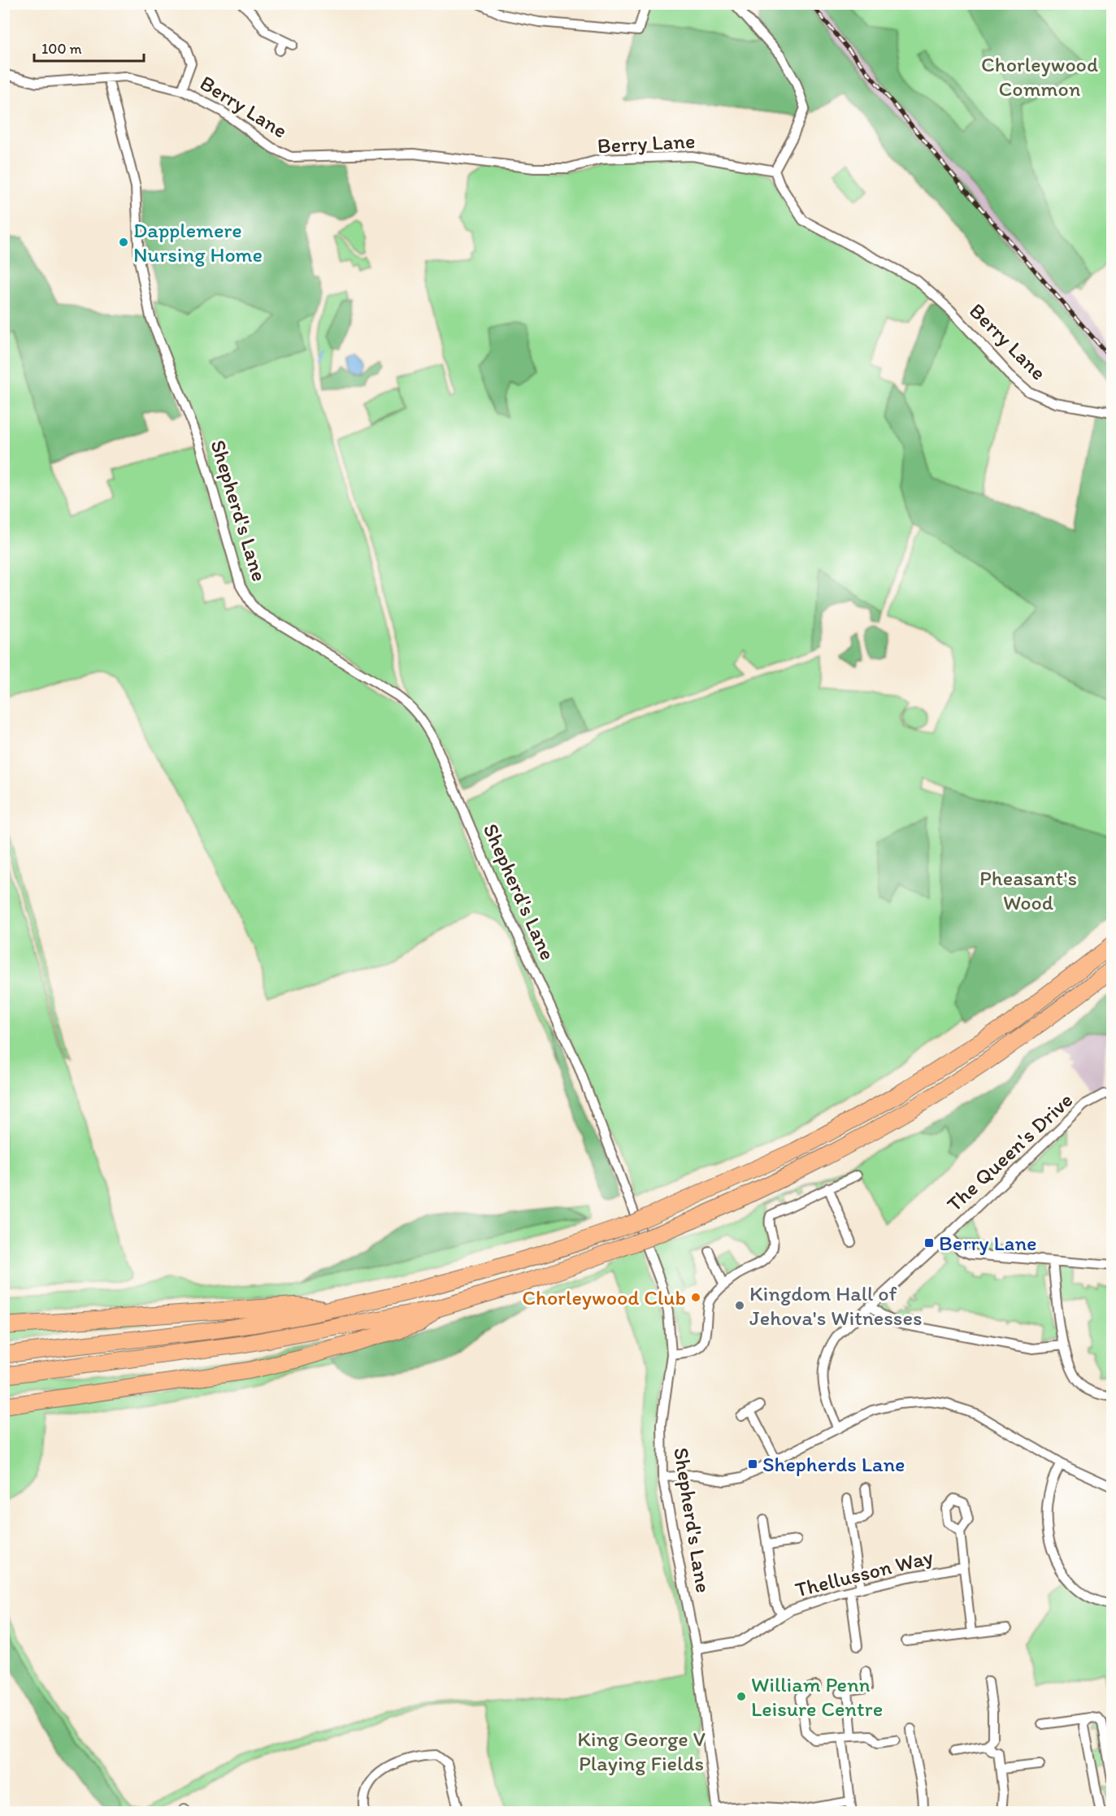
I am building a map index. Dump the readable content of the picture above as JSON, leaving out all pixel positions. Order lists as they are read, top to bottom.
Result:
{
  "streets": {
    "street": [
      "Berry Lane",
      "Shepherd's Lane",
      "The Queen's Drive",
      "Thellusson Way"
    ]
  },
  "crossings": [
    ["Berry Lane", "Shepherd's Lane"],
    ["Shepherd's Lane", "Thellusson Way"]
  ],
  "parks": ["Chorleywood Common", "Pheasant's Wood", "King George V Playing Fields"],
  "places": {
    "other": [
      "Dapplemere Nursing Home",
      "Chorleywood Club",
      "Kingdom Hall of Jehova's Witnesses",
      "William Penn Leisure Centre"
    ],
    "transit": ["Berry Lane", "Shepherds Lane"]
  },
  "scale_bar": "100 m"
}
